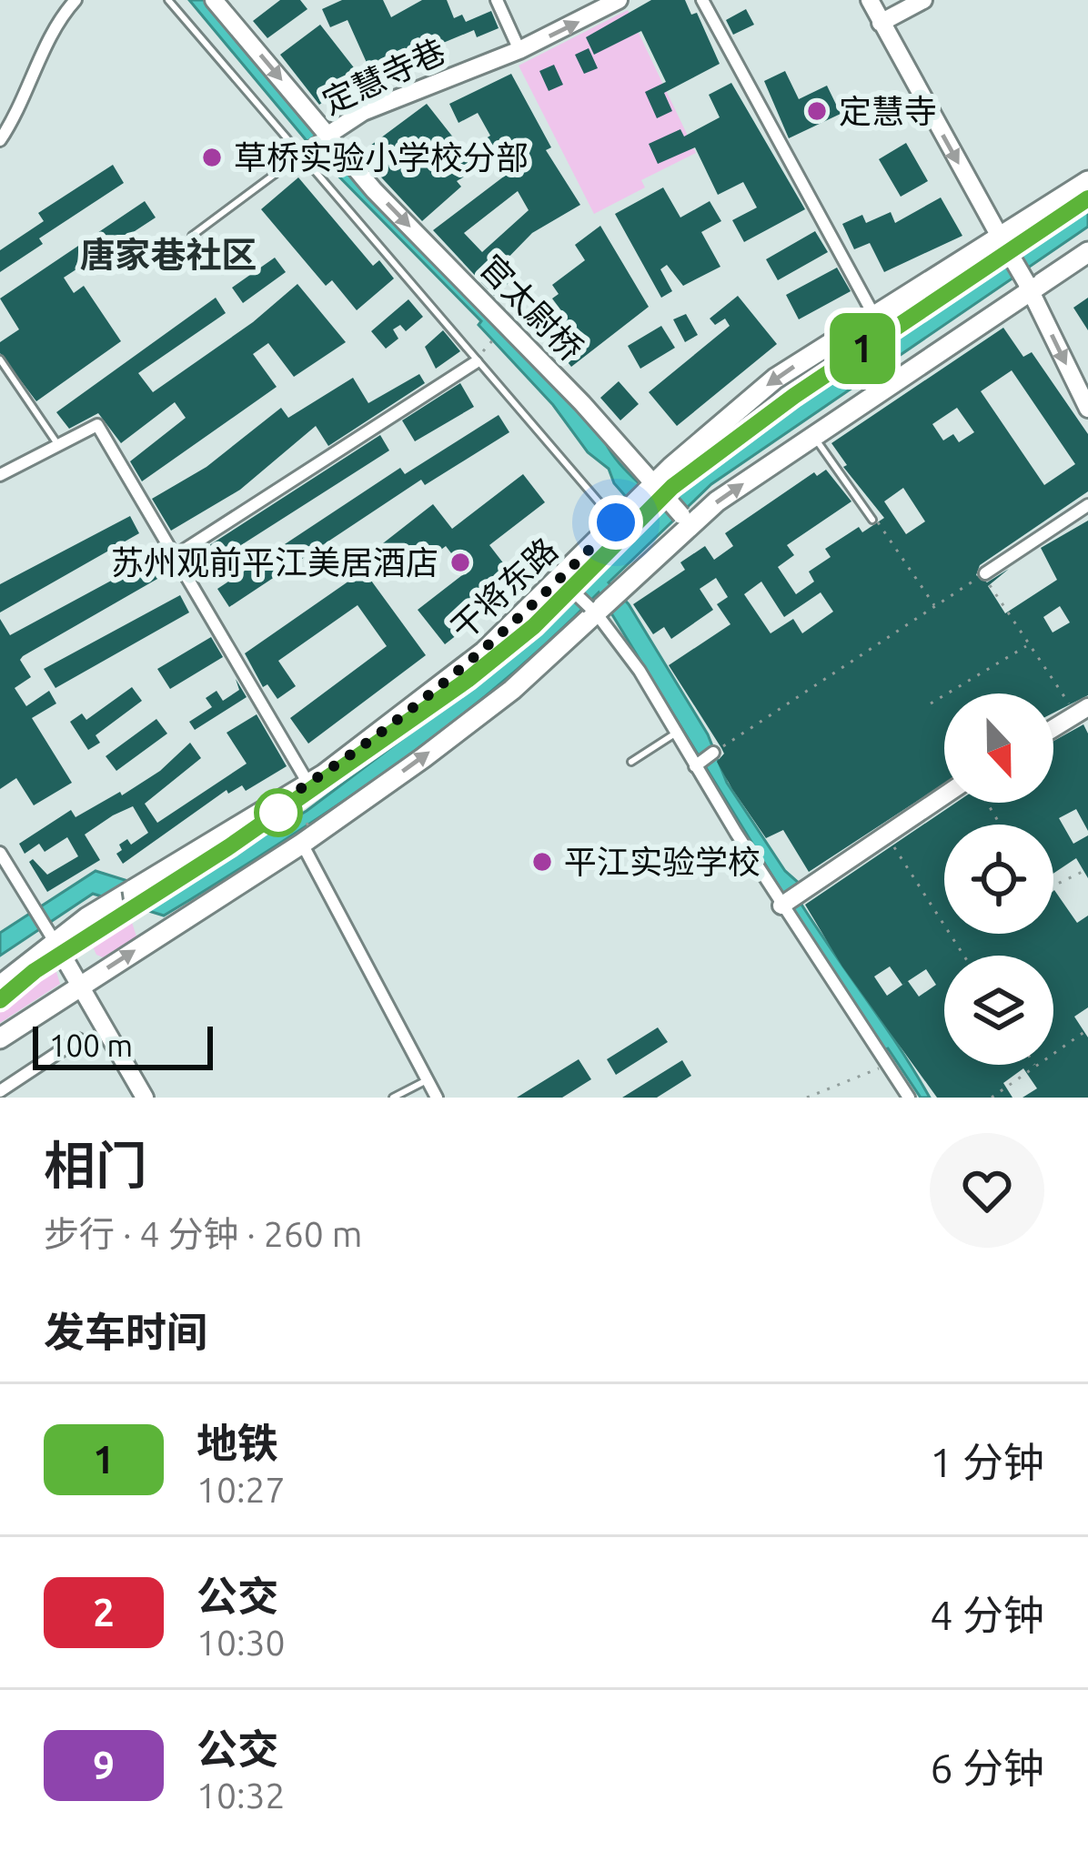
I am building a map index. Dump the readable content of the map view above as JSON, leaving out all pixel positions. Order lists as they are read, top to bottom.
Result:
{
  "streets": {
    "main road": ["干将东路"],
    "street": ["定慧寺巷", "官太尉桥"]
  },
  "crossings": [
    ["定慧寺巷", "官太尉桥"],
    ["官太尉桥", "干将东路"]
  ],
  "one_way": ["官太尉桥"],
  "districts": ["唐家巷社区"],
  "places": [
    "定慧寺",
    "草桥实验小学校分部",
    "苏州观前平江美居酒店",
    "平江实验学校"
  ],
  "lines": ["metro line 1"],
  "scale_bar": "100 m",
  "north": "bottom",
  "page": {
    "on_map": "1",
    "scale": "100 m",
    "heading": [
      ["相门", "步行 · 4 分钟 · 260 m"],
      "发车时间"
    ],
    "list": [
      {
        "mark": "1",
        "name": "地铁",
        "note": "10:27",
        "value": "1 分钟"
      },
      {
        "mark": "2",
        "name": "公交",
        "note": "10:30",
        "value": "4 分钟"
      },
      {
        "mark": "9",
        "name": "公交",
        "note": "10:32",
        "value": "6 分钟"
      }
    ]
  }
}
